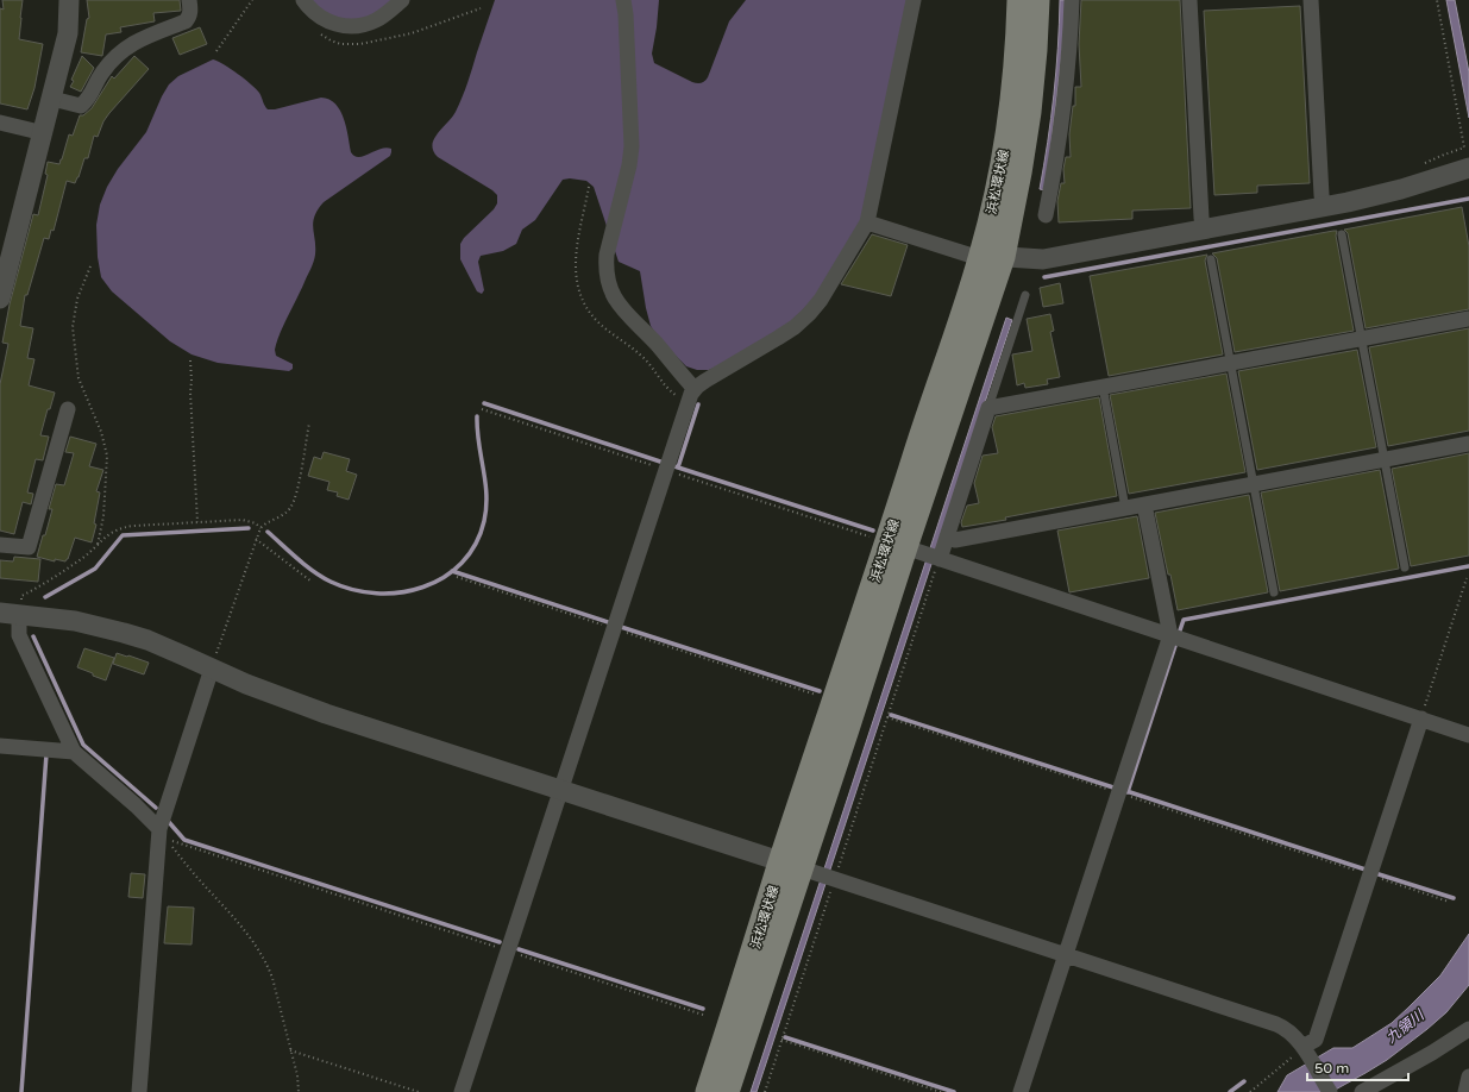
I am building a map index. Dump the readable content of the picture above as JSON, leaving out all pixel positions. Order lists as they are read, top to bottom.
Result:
{
  "streets": {
    "main road": ["浜松環状線"]
  },
  "water": ["九領川"],
  "scale_bar": "50 m"
}
